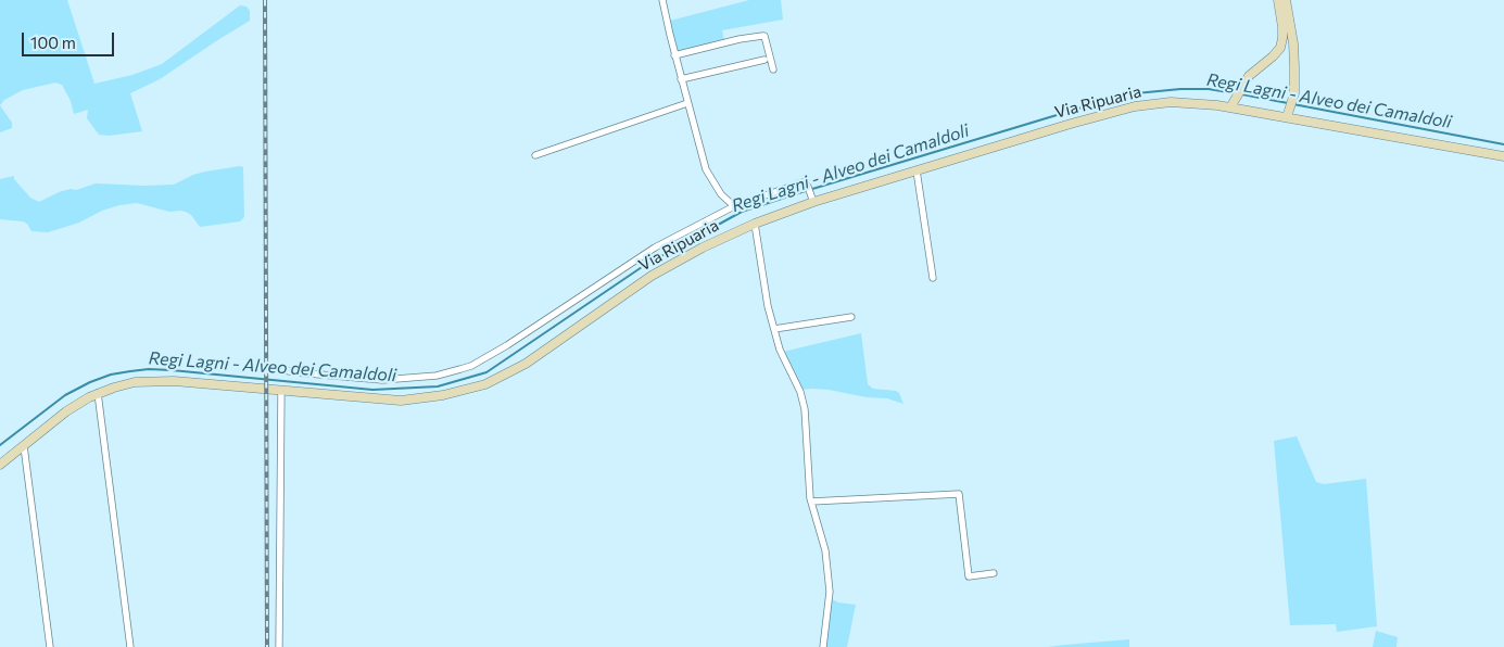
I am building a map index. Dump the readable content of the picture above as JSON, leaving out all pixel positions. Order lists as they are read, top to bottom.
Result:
{
  "streets": {
    "street": ["Via Ripuaria"]
  },
  "water": ["Regi Lagni - Alveo dei Camaldoli"],
  "scale_bar": "100 m"
}
